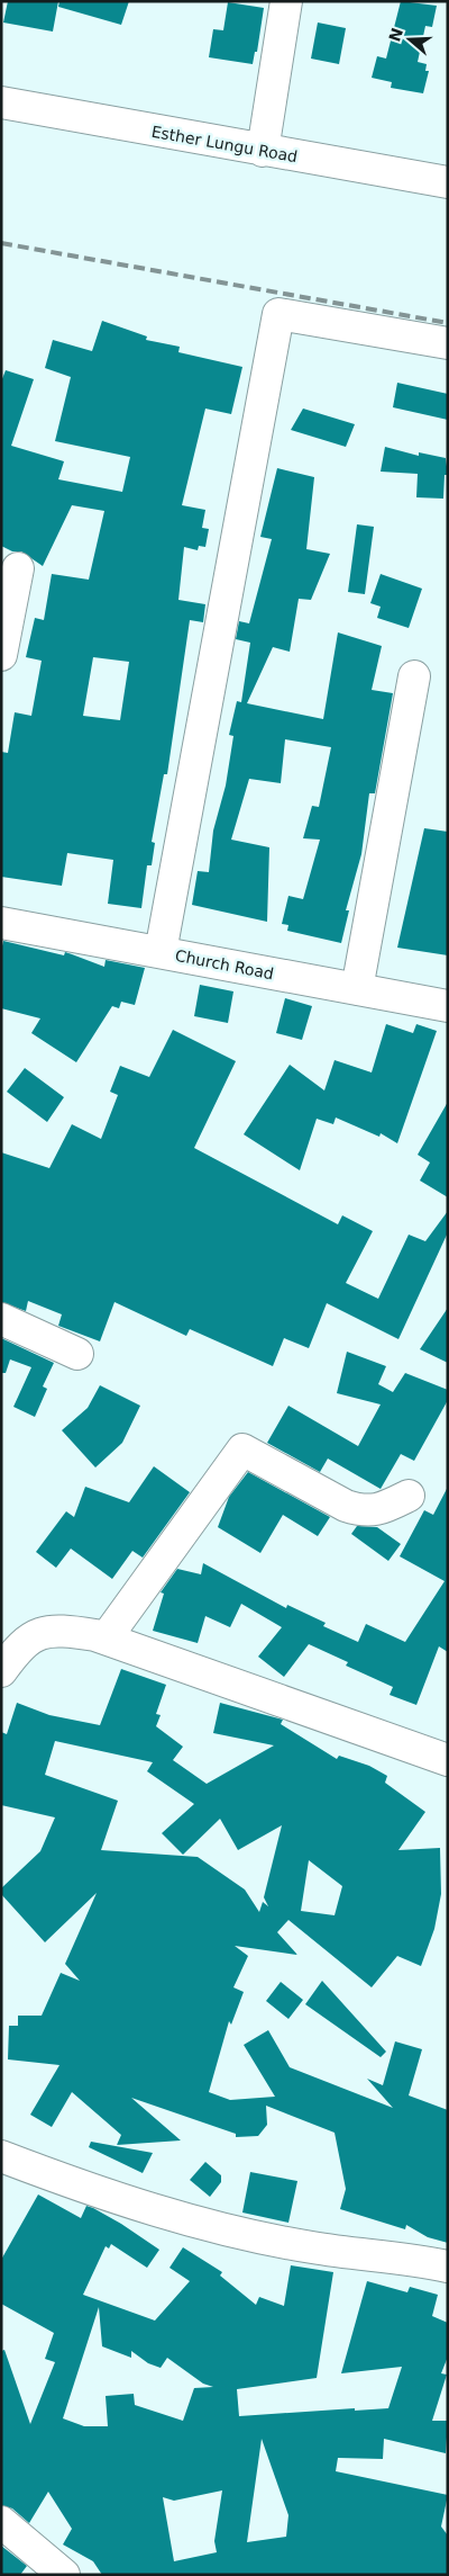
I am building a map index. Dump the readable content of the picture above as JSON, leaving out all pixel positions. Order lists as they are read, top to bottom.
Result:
{
  "streets": {
    "street": ["Esther Lungu Road", "Church Road"]
  },
  "north": "left"
}
